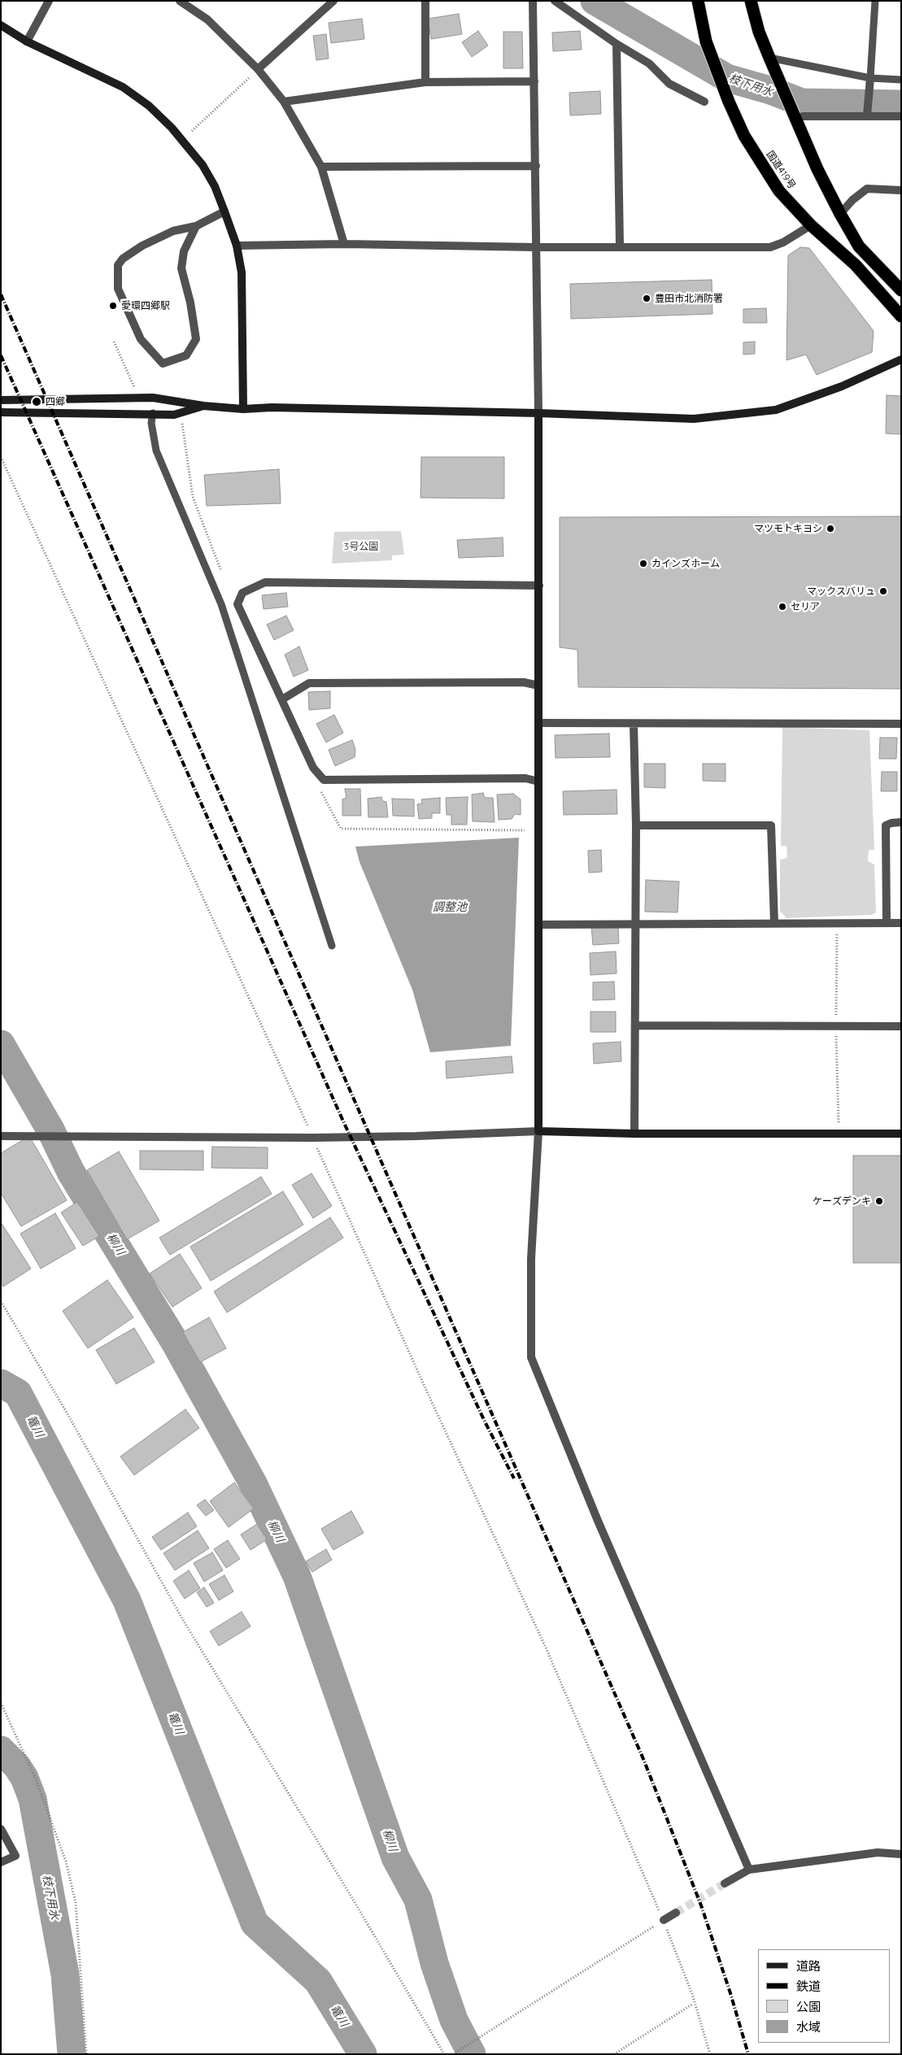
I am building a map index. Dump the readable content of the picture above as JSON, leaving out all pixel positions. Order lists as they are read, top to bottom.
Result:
{
  "streets": {
    "highway": ["国道419号"]
  },
  "water": [
    "枝下用水",
    "調整池",
    "柳川",
    "篭川"
  ],
  "parks": ["3号公園"],
  "places": [
    "豊田市北消防署",
    "愛環四郷駅",
    "四郷",
    "マツモトキヨシ",
    "カインズホーム",
    "マックスバリュ",
    "セリア",
    "ケーズデンキ"
  ],
  "legend": [
    "道路",
    "鉄道",
    "公園",
    "水域"
  ]
}
